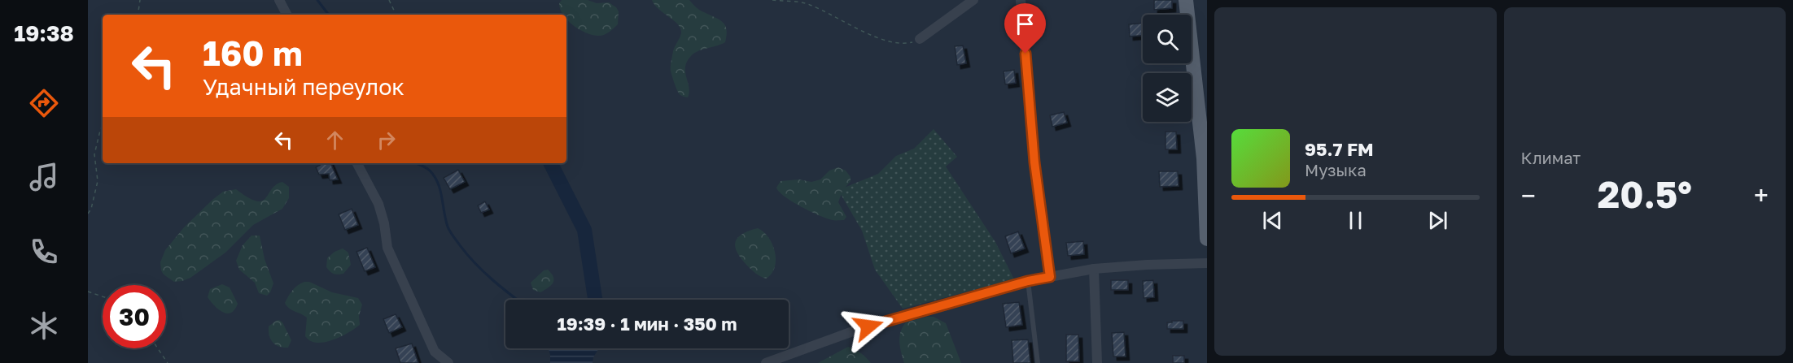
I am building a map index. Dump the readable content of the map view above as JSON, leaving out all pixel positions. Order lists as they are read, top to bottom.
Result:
{
  "page": {
    "tabs": "19:38",
    "tile": "Климат",
    "turn": ["160 m", "Удачный переулок"],
    "song": ["95.7 FM", "Музыка"],
    "heat": ["−", "20.5°", "+"],
    "limit": "30",
    "trip": "19:39 · 1 мин · 350 m"
  }
}
